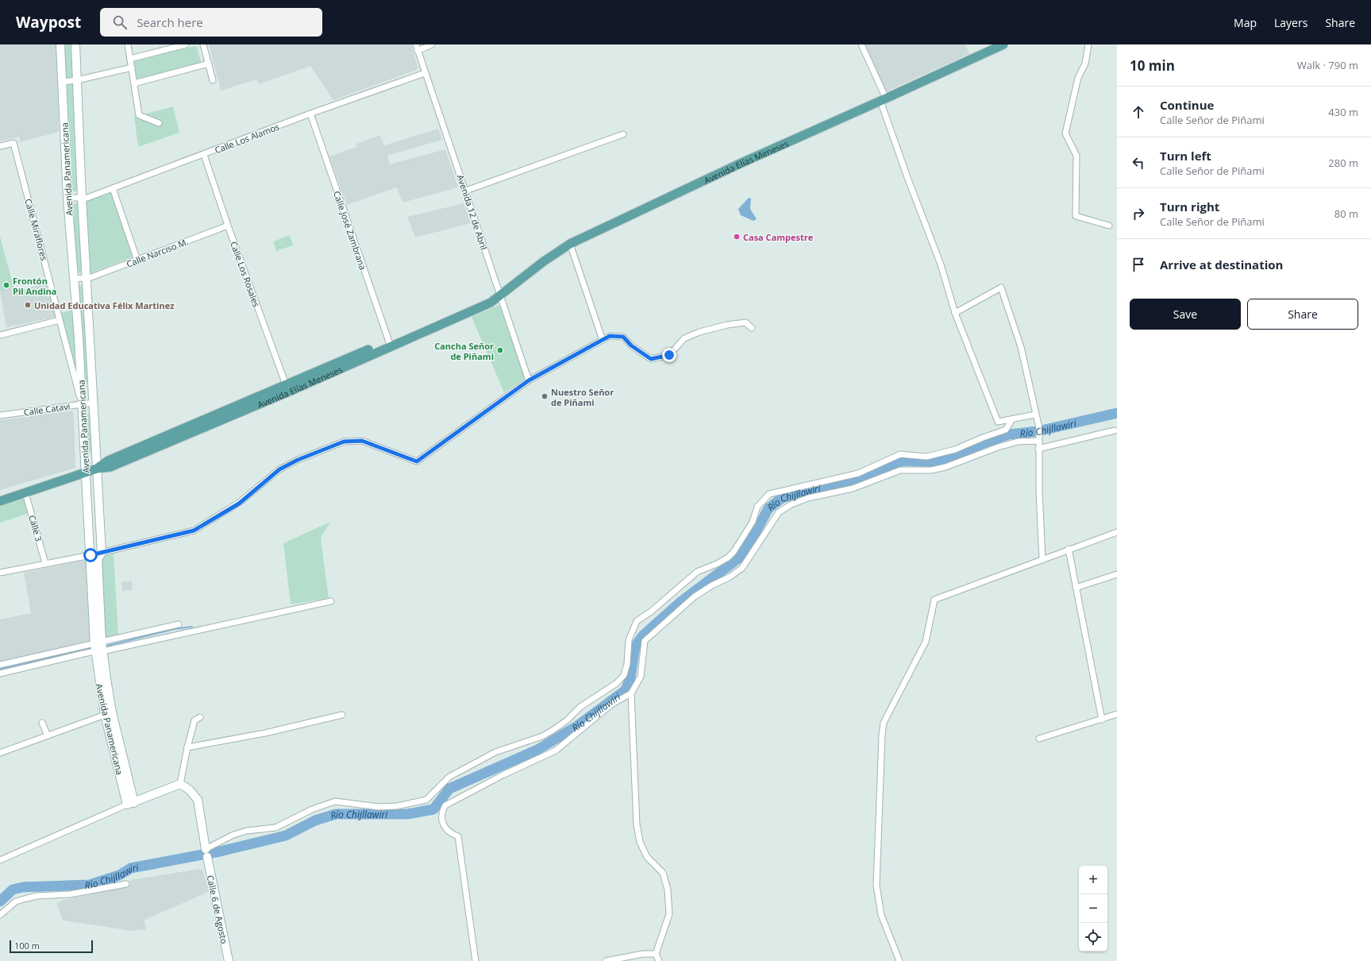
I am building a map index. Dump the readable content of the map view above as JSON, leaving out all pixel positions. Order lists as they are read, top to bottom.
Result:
{
  "streets": {
    "main road": ["Avenida Elías Meneses", "Avenida Panamericana", "Calle 6 de Agosto"],
    "street": [
      "Calle Los Alamos",
      "Avenida 12 de Abril",
      "Calle Miraflores",
      "Calle José Zambrana",
      "Calle Narciso M.",
      "Calle Los Rosales",
      "Calle Catavi",
      "Calle 3"
    ]
  },
  "crossings": [
    ["Calle Los Alamos", "Avenida Panamericana"],
    ["Calle Los Alamos", "Avenida 12 de Abril"],
    ["Calle Los Alamos", "Calle José Zambrana"],
    ["Calle Los Alamos", "Calle Los Rosales"],
    ["Avenida Elías Meneses", "Avenida Panamericana"],
    ["Avenida Elías Meneses", "Avenida 12 de Abril"],
    ["Avenida Elías Meneses", "Calle José Zambrana"],
    ["Avenida Elías Meneses", "Calle Los Rosales"],
    ["Avenida Elías Meneses", "Calle 3"],
    ["Avenida Panamericana", "Calle Miraflores"],
    ["Avenida Panamericana", "Calle Narciso M."],
    ["Avenida Panamericana", "Calle Catavi"],
    ["Calle Miraflores", "Calle Catavi"],
    ["Calle Narciso M.", "Calle Los Rosales"]
  ],
  "water": ["Río Chijllawiri"],
  "places": [
    "Casa Campestre",
    "Frontón Pil Andina",
    "Unidad Educativa Félix Martinez",
    "Cancha Señor de Piñami",
    "Nuestro Señor de Piñami"
  ],
  "scale_bar": "100 m",
  "page": {
    "header": "Waypost",
    "search": "Search here",
    "nav": ["Map", "Layers", "Share"],
    "heading": ["10 min", "Walk · 790 m"],
    "list": [
      ["Continue", "Calle Señor de Piñami", "430 m"],
      ["Turn left", "Calle Señor de Piñami", "280 m"],
      ["Turn right", "Calle Señor de Piñami", "80 m"],
      "Arrive at destination"
    ],
    "buttons": ["Save", "Share"],
    "map_buttons": ["+", "−"],
    "scale": "100 m"
  }
}
